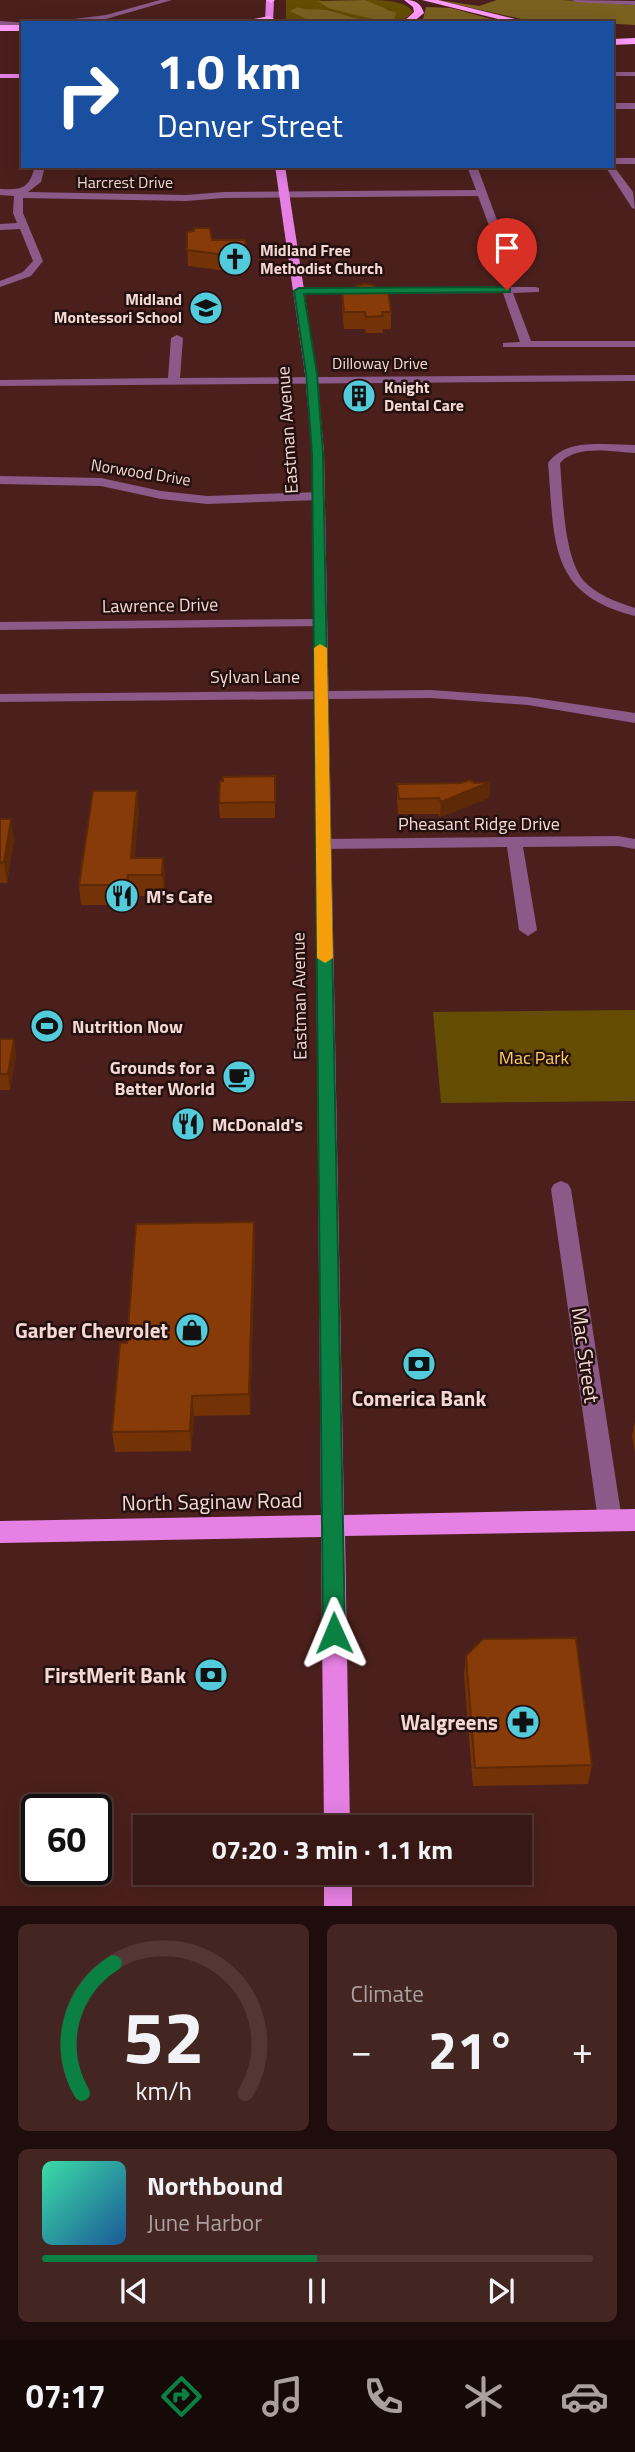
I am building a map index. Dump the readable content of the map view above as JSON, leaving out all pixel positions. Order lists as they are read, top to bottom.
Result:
{
  "streets": {
    "main road": ["Eastman Avenue", "North Saginaw Road"],
    "street": [
      "Harcrest Drive",
      "Dilloway Drive",
      "Norwood Drive",
      "Lawrence Drive",
      "Sylvan Lane",
      "Pheasant Ridge Drive",
      "Mac Street"
    ]
  },
  "crossings": [
    ["Harcrest Drive", "Eastman Avenue"],
    ["Dilloway Drive", "Eastman Avenue"],
    ["Eastman Avenue", "Norwood Drive"],
    ["Eastman Avenue", "Lawrence Drive"],
    ["Eastman Avenue", "Sylvan Lane"],
    ["Eastman Avenue", "Pheasant Ridge Drive"],
    ["Eastman Avenue", "North Saginaw Road"],
    ["Mac Street", "North Saginaw Road"]
  ],
  "parks": ["Mac Park"],
  "places": {
    "church": ["Midland Free Methodist Church"],
    "school or university": ["Midland Montessori School"],
    "building": ["Knight Dental Care"],
    "restaurant": ["M's Cafe", "McDonald's"],
    "sports": ["Nutrition Now"],
    "cafe": ["Grounds for a Better World"],
    "shop": ["Garber Chevrolet"],
    "bank": ["Comerica Bank", "FirstMerit Bank"],
    "pharmacy": ["Walgreens"]
  },
  "page": {
    "turn": ["1.0 km", "Denver Street"],
    "limit": "60",
    "trip": "07:20 · 3 min · 1.1 km",
    "tile": "Climate",
    "heat": ["−", "21°", "+"],
    "song": ["Northbound", "June Harbor"],
    "tabs": "07:17",
    "gauge": ["52", "km/h"]
  }
}
